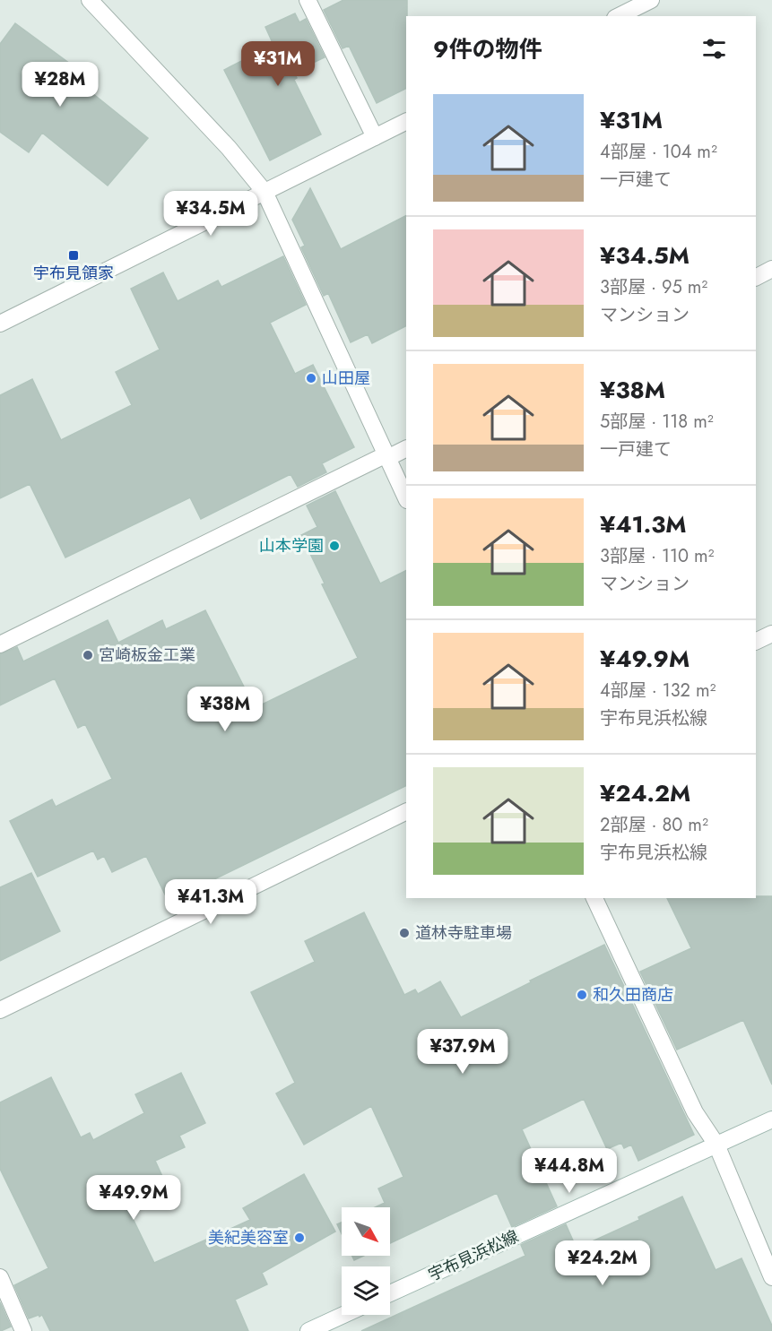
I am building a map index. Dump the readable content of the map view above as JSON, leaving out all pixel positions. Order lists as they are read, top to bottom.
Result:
{
  "streets": {
    "street": ["宇布見浜松線"]
  },
  "places": {
    "transit": ["宇布見領家"],
    "other": [
      "山田屋",
      "山本学園",
      "宮崎板金工業",
      "道林寺駐車場",
      "和久田商店",
      "美紀美容室"
    ]
  },
  "north": "bottom right",
  "page": {
    "heading": "9件の物件",
    "price": [
      "¥31M",
      "¥28M",
      "¥34.5M",
      "¥38M",
      "¥41.3M",
      "¥37.9M",
      "¥44.8M",
      "¥49.9M",
      "¥24.2M"
    ],
    "list": [
      {
        "name": "¥31M",
        "note": "4部屋 · 104 m² · 一戸建て"
      },
      {
        "name": "¥34.5M",
        "note": "3部屋 · 95 m² · マンション"
      },
      {
        "name": "¥38M",
        "note": "5部屋 · 118 m² · 一戸建て"
      },
      {
        "name": "¥41.3M",
        "note": "3部屋 · 110 m² · マンション"
      },
      {
        "name": "¥49.9M",
        "note": "4部屋 · 132 m² · 宇布見浜松線"
      },
      {
        "name": "¥24.2M",
        "note": "2部屋 · 80 m² · 宇布見浜松線"
      }
    ]
  }
}
